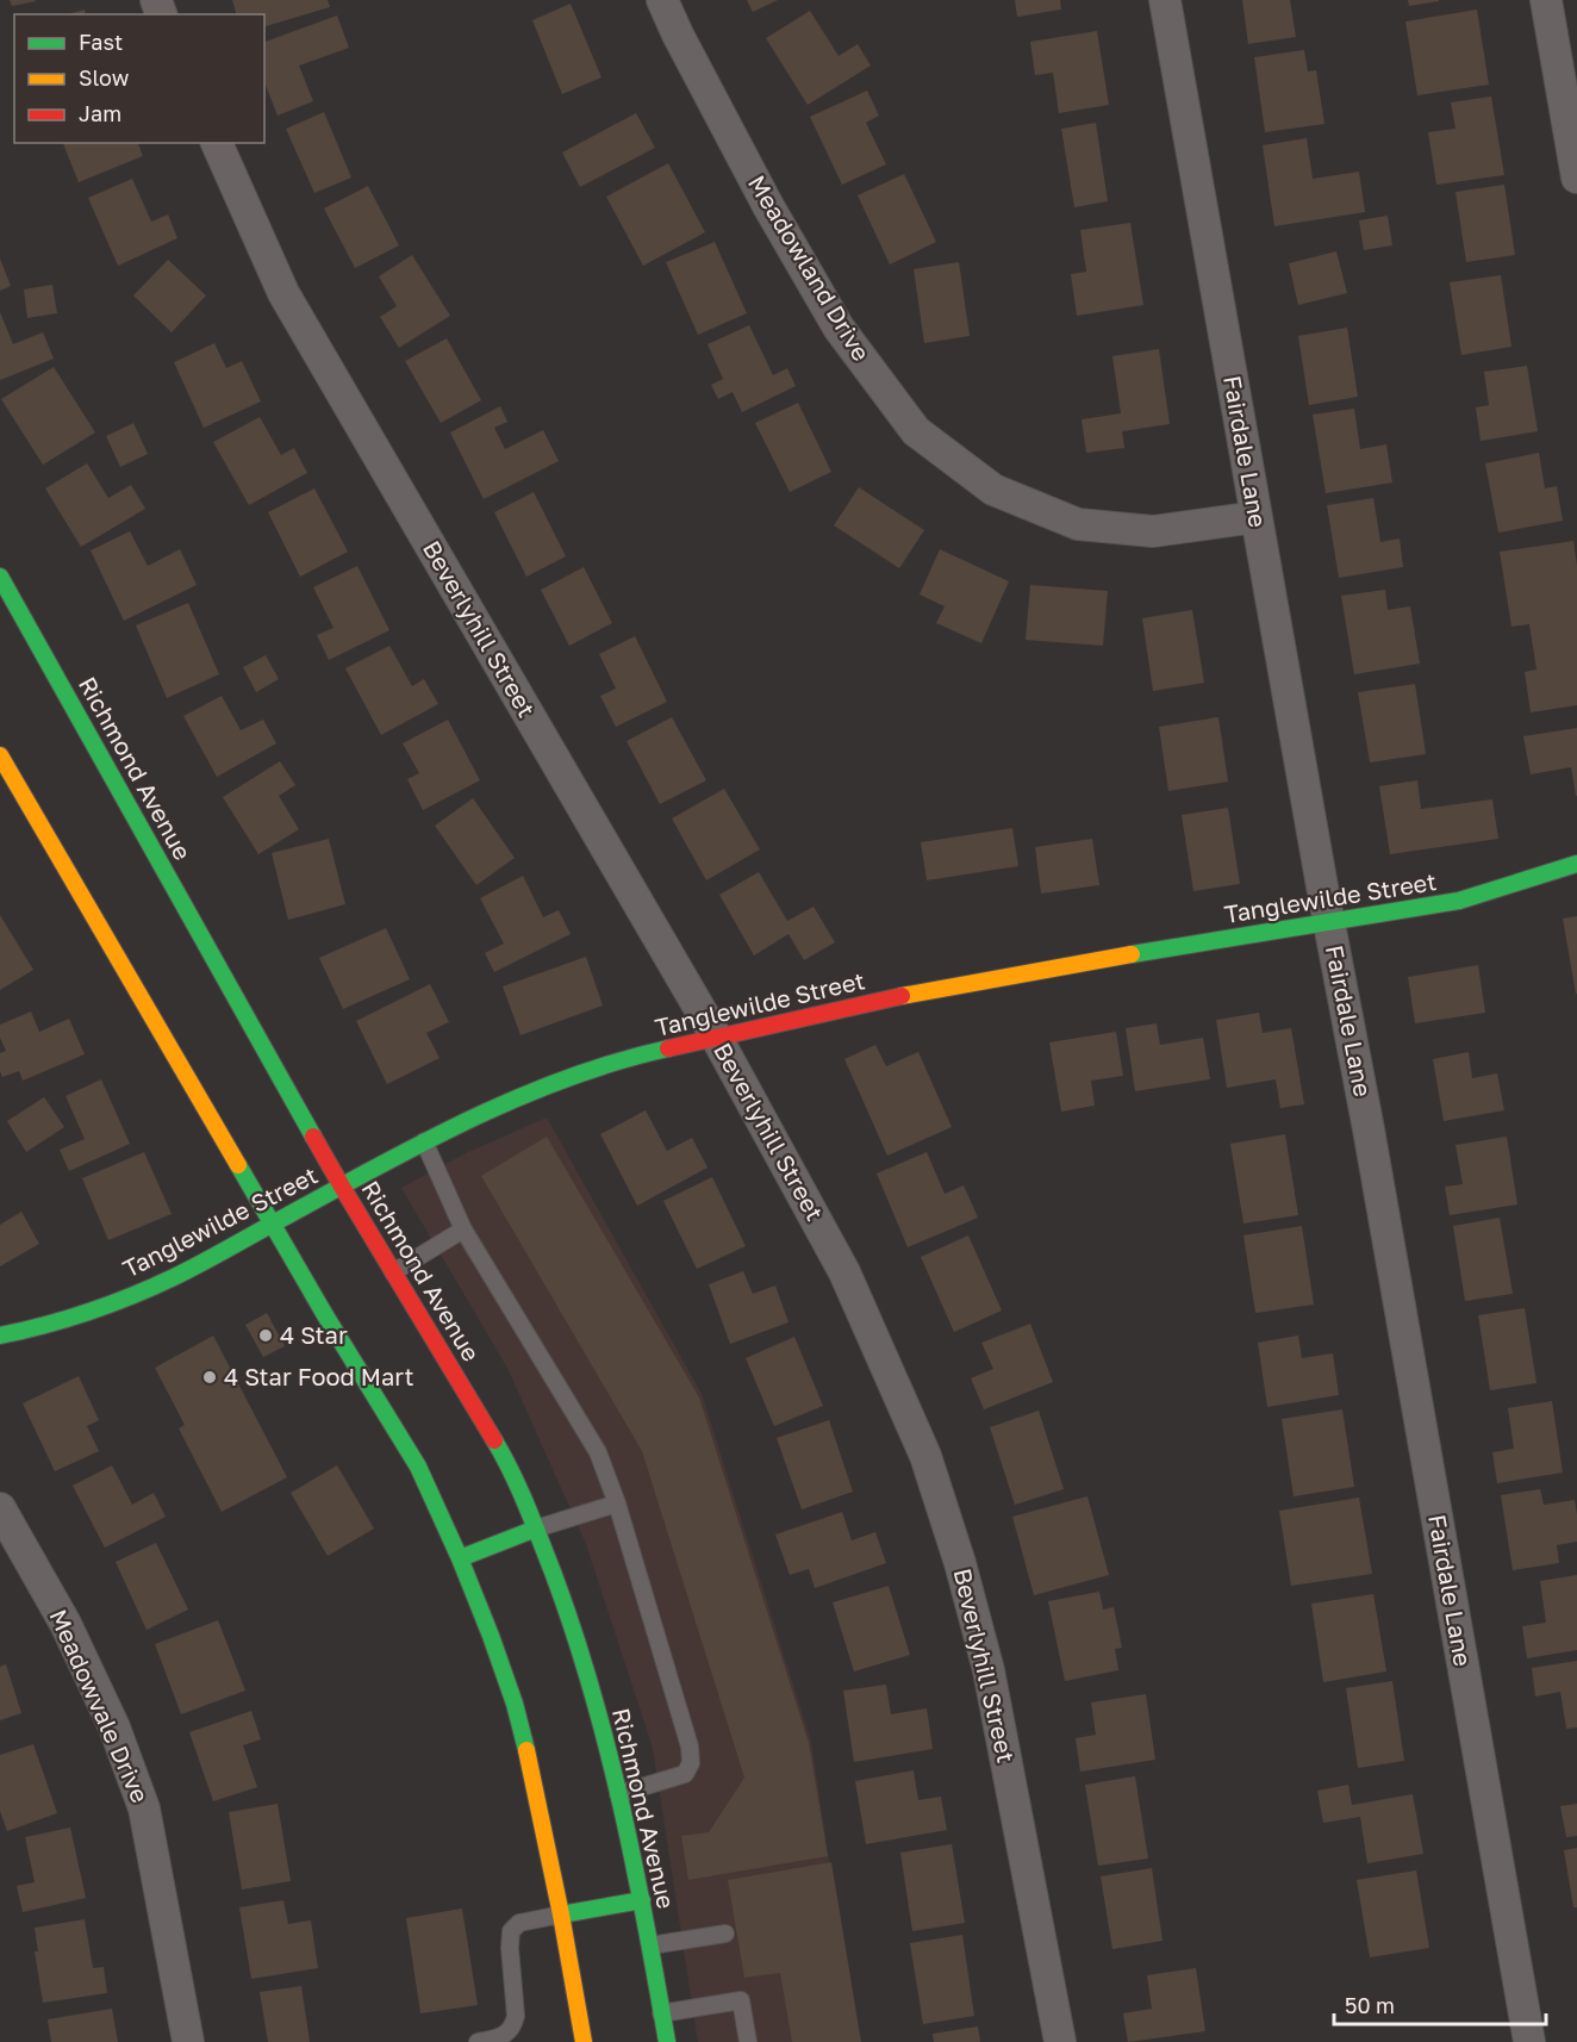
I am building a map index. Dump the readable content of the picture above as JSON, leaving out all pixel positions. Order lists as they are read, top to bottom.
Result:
{
  "streets": {
    "main road": ["Richmond Avenue", "Tanglewilde Street"],
    "street": [
      "Meadowland Drive",
      "Fairdale Lane",
      "Beverlyhill Street",
      "Meadowvale Drive"
    ]
  },
  "crossings": [
    ["Meadowland Drive", "Fairdale Lane"],
    ["Fairdale Lane", "Tanglewilde Street"],
    ["Beverlyhill Street", "Tanglewilde Street"],
    ["Richmond Avenue", "Tanglewilde Street"]
  ],
  "places": ["4 Star", "4 Star Food Mart"],
  "legend": ["Fast", "Slow", "Jam"],
  "scale_bar": "50 m"
}
